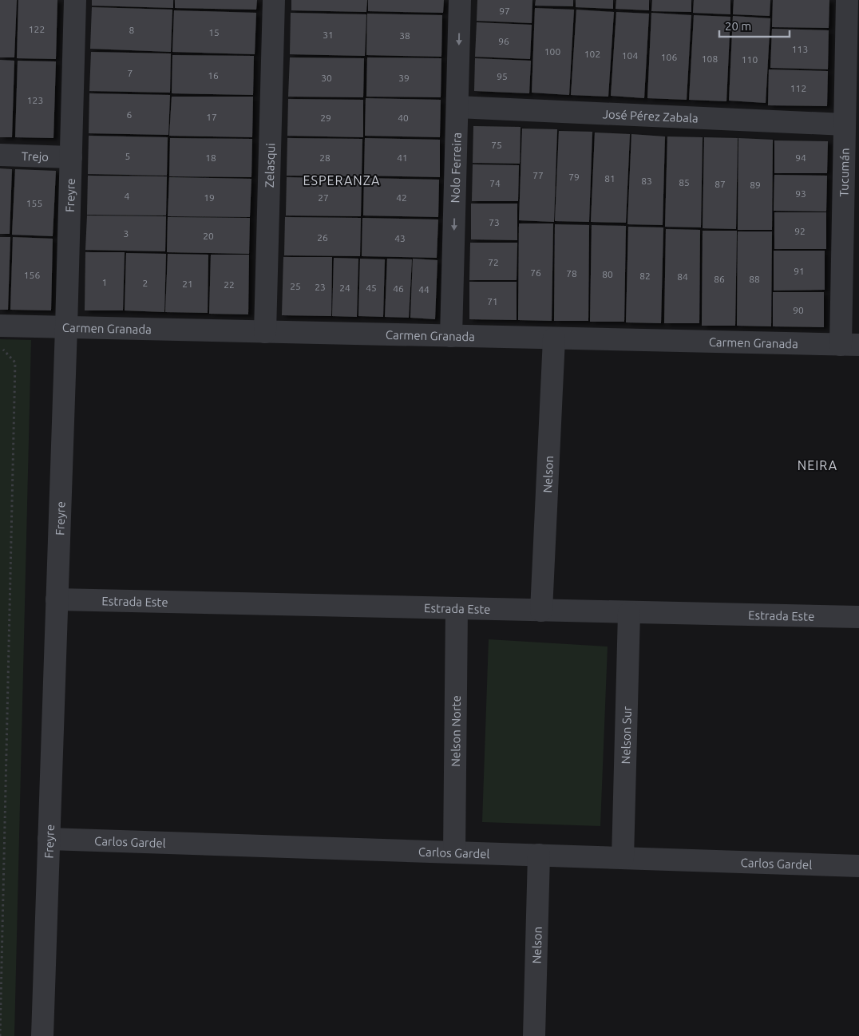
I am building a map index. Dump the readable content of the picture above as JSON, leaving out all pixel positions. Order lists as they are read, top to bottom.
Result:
{
  "streets": {
    "street": [
      "José Pérez Zabala",
      "Trejo",
      "Zelasqui",
      "Nolo Ferreira",
      "Tucumán",
      "Freyre",
      "Carmen Granada",
      "Nelson",
      "Estrada Este",
      "Nelson Norte",
      "Nelson Sur",
      "Carlos Gardel"
    ]
  },
  "crossings": [
    ["José Pérez Zabala", "Nolo Ferreira"],
    ["José Pérez Zabala", "Tucumán"],
    ["Trejo", "Freyre"],
    ["Zelasqui", "Carmen Granada"],
    ["Nolo Ferreira", "Carmen Granada"],
    ["Tucumán", "Carmen Granada"],
    ["Freyre", "Carmen Granada"],
    ["Freyre", "Estrada Este"],
    ["Freyre", "Carlos Gardel"],
    ["Carmen Granada", "Nelson"],
    ["Nelson", "Estrada Este"],
    ["Nelson", "Carlos Gardel"],
    ["Estrada Este", "Nelson Norte"],
    ["Estrada Este", "Nelson Sur"],
    ["Nelson Norte", "Carlos Gardel"],
    ["Nelson Sur", "Carlos Gardel"]
  ],
  "one_way": ["Nolo Ferreira"],
  "districts": ["ESPERANZA", "NEIRA"],
  "house_numbers": [
    "97",
    "122",
    "8",
    "15",
    "31",
    "38",
    "96",
    "113",
    "100",
    "102",
    "104",
    "106",
    "108",
    "110",
    "7",
    "16",
    "95",
    "30",
    "39",
    "112",
    "123",
    "6",
    "17",
    "29",
    "40",
    "75",
    "5",
    "18",
    "28",
    "41",
    "94",
    "77",
    "79",
    "81",
    "83",
    "85",
    "74",
    "87",
    "89",
    "93",
    "4",
    "19",
    "27",
    "42",
    "155",
    "73",
    "92",
    "3",
    "20",
    "26",
    "43",
    "72",
    "91",
    "76",
    "78",
    "80",
    "156",
    "82",
    "84",
    "86",
    "88",
    "1",
    "2",
    "21",
    "22",
    "25",
    "23",
    "24",
    "45",
    "46",
    "44",
    "71",
    "90"
  ],
  "scale_bar": "20 m"
}
